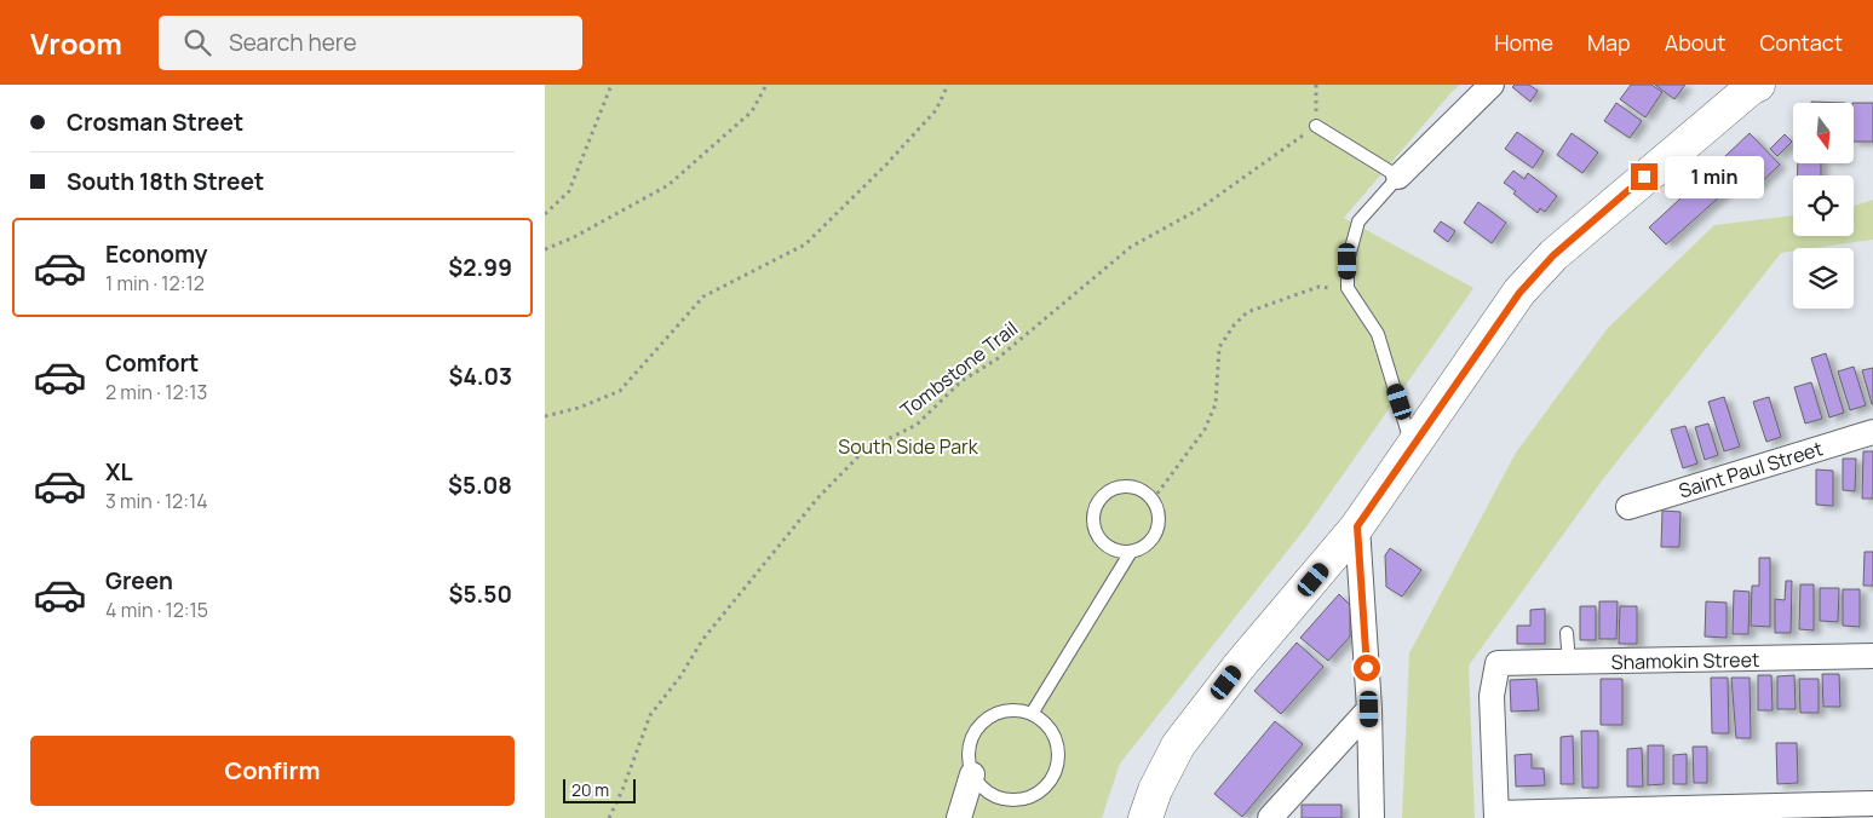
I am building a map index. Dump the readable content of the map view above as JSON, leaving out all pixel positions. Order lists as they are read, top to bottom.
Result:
{
  "streets": {
    "street": ["Saint Paul Street", "Shamokin Street"],
    "path": ["Tombstone Trail"]
  },
  "parks": ["South Side Park"],
  "scale_bar": "20 m",
  "north": "bottom",
  "page": {
    "header": "Vroom",
    "search": "Search here",
    "nav": [
      "Home",
      "Map",
      "About",
      "Contact"
    ],
    "banner": ["Crosman Street", "South 18th Street"],
    "bubble": "1 min",
    "list": [
      {
        "name": "Economy",
        "note": "1 min · 12:12",
        "value": "$2.99"
      },
      {
        "name": "Comfort",
        "note": "2 min · 12:13",
        "value": "$4.03"
      },
      {
        "name": "XL",
        "note": "3 min · 12:14",
        "value": "$5.08"
      },
      {
        "name": "Green",
        "note": "4 min · 12:15",
        "value": "$5.50"
      }
    ],
    "buttons": "Confirm",
    "scale": "20 m"
  }
}
